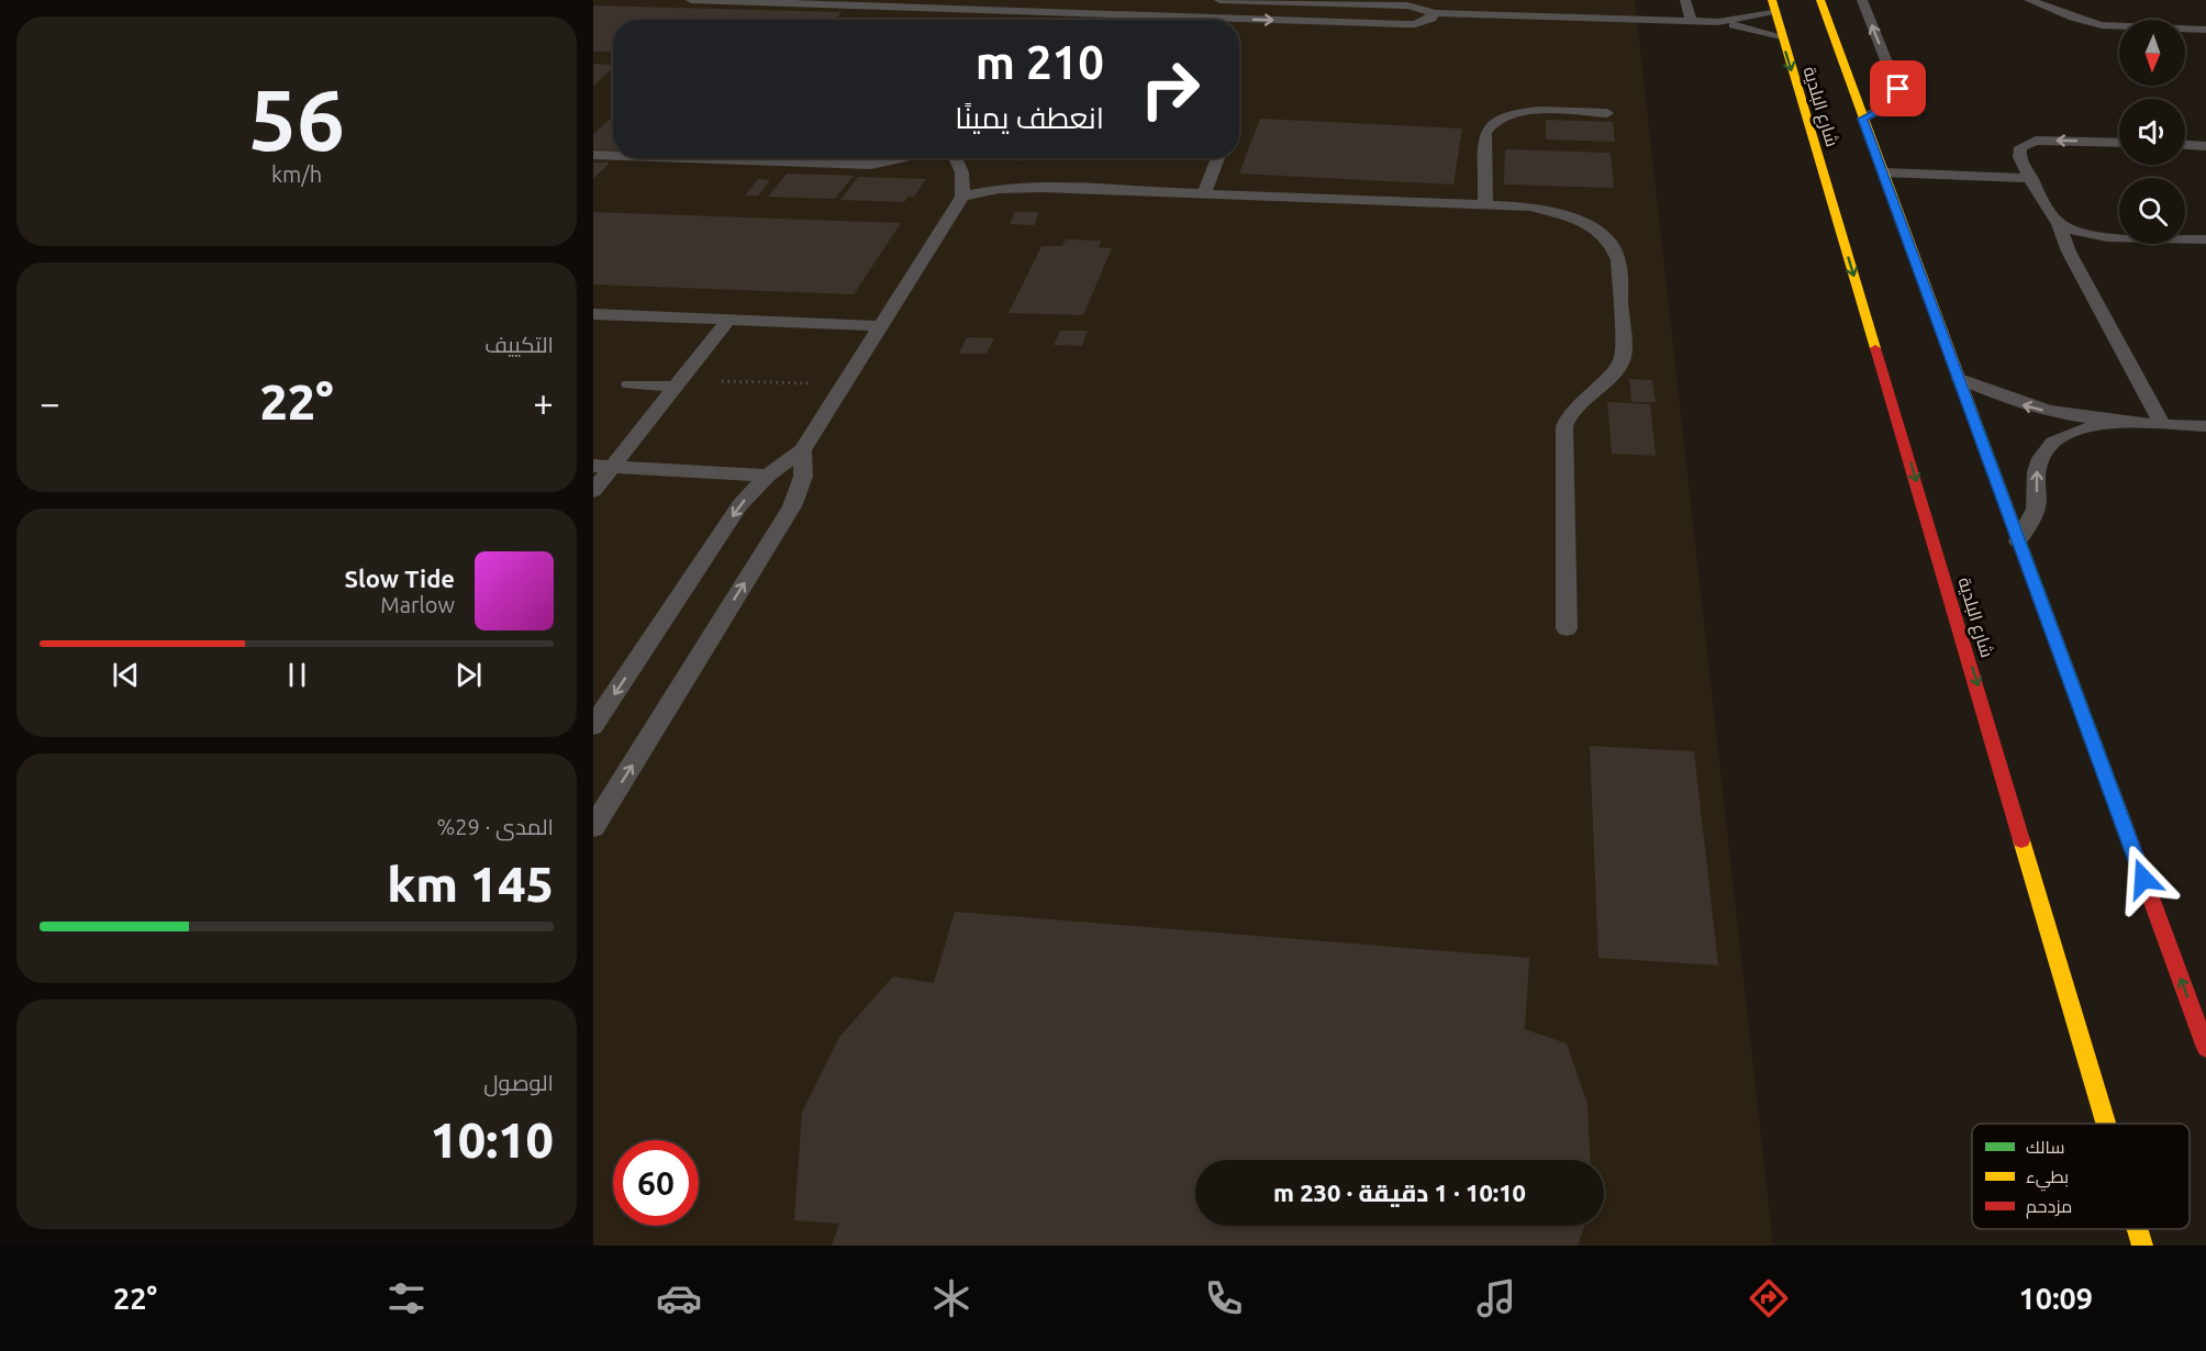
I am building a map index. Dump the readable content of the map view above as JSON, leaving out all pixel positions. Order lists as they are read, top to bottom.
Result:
{
  "streets": {
    "main road": ["شارع البلدية"]
  },
  "legend": ["سالك", "بطيء", "مزدحم"],
  "north": "bottom",
  "page": {
    "tile": [
      ["56", "km/h"],
      "التكييف",
      ["المدى · 29%", "145 km"],
      ["الوصول", "10:10"]
    ],
    "turn": ["210 m", "انعطف يمينًا"],
    "heat": ["−", "22°", "+"],
    "song": ["Slow Tide", "Marlow"],
    "limit": "60",
    "trip": "10:10 · 1 دقيقة · 230 m",
    "tabs": ["10:09", "22°"]
  }
}
